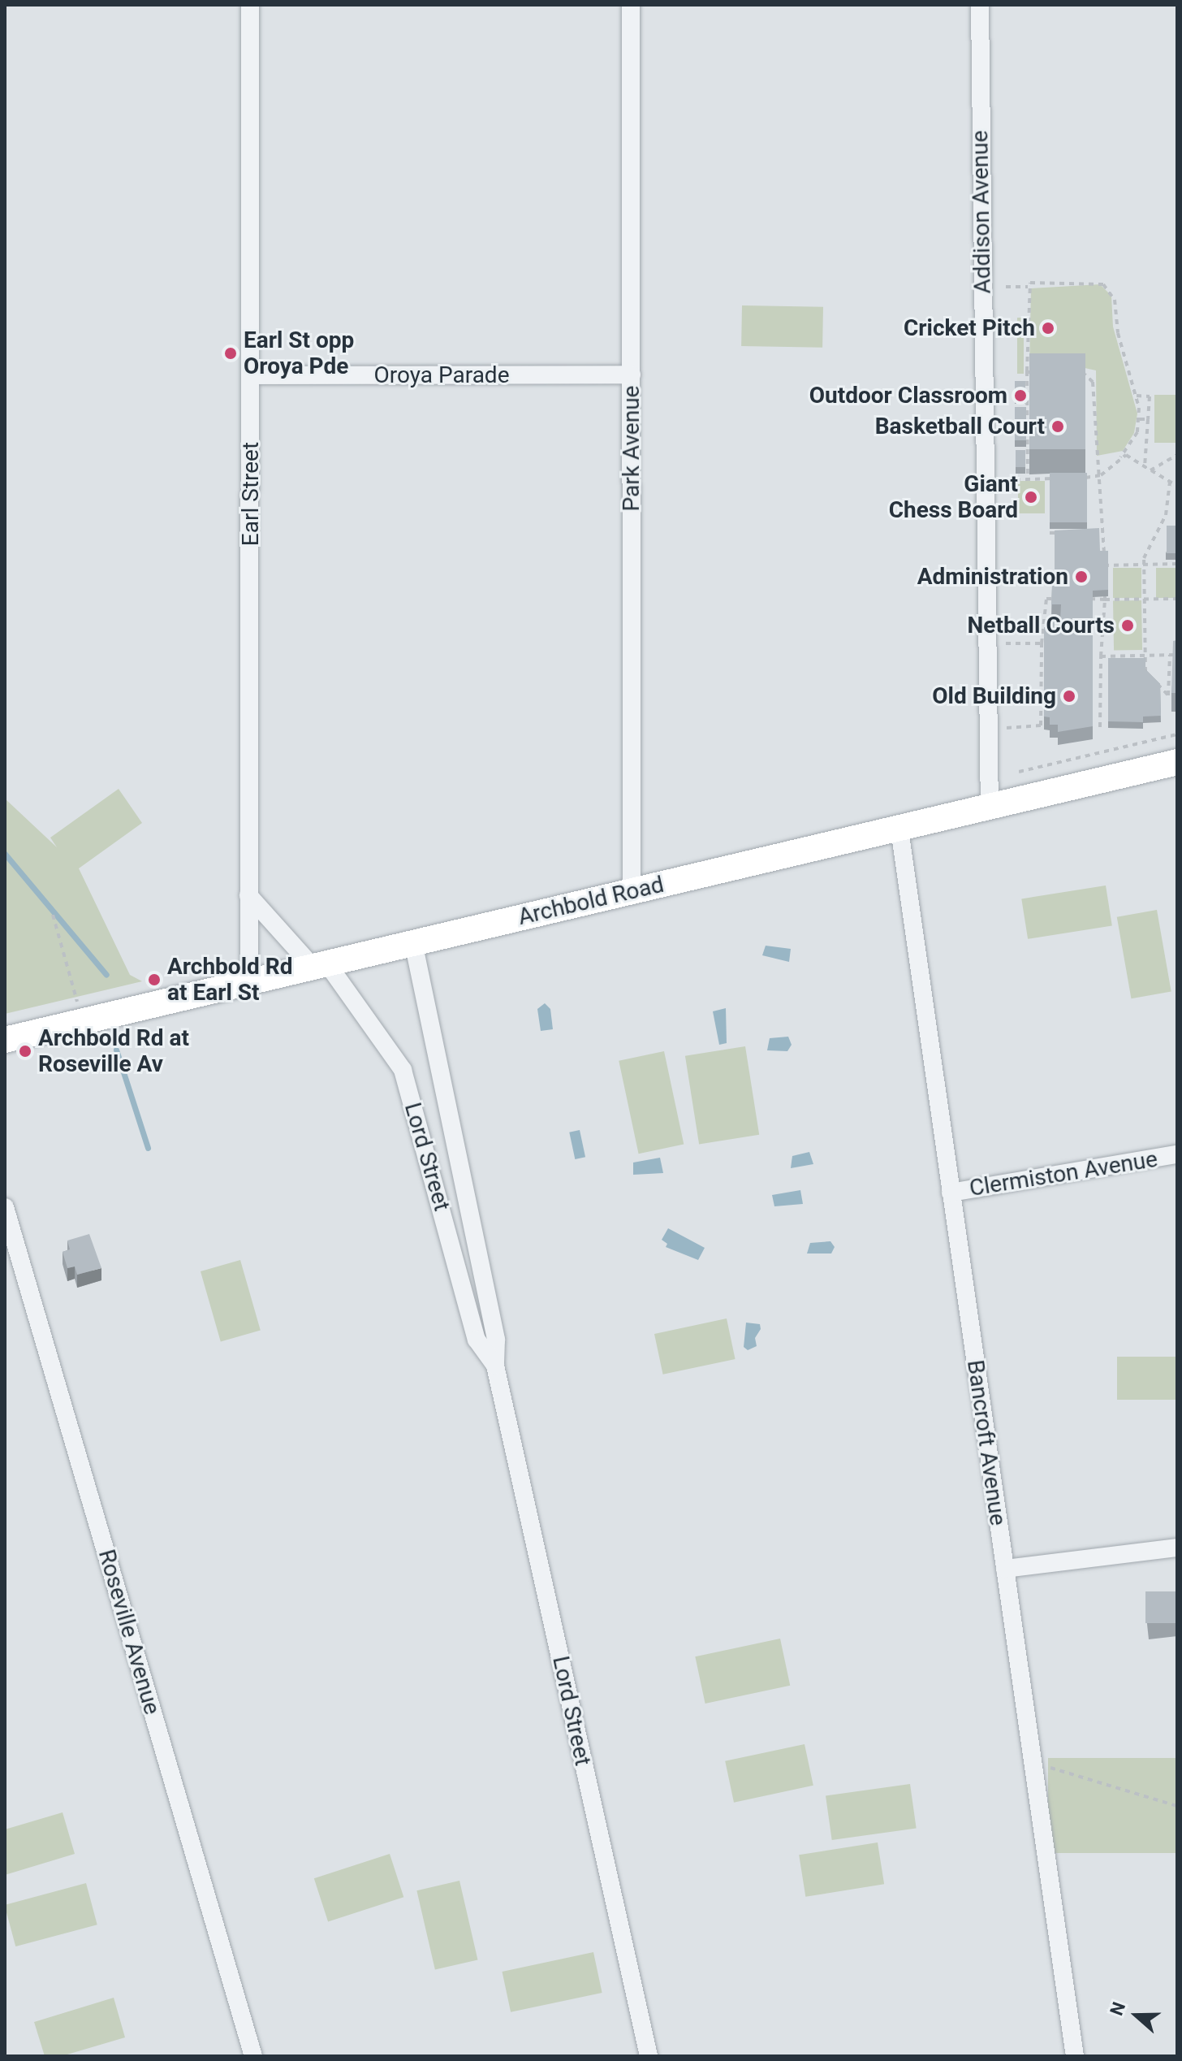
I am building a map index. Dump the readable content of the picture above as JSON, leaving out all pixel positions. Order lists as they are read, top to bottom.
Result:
{
  "streets": {
    "main road": ["Archbold Road"],
    "street": [
      "Addison Avenue",
      "Oroya Parade",
      "Park Avenue",
      "Earl Street",
      "Lord Street",
      "Clermiston Avenue",
      "Bancroft Avenue",
      "Roseville Avenue"
    ]
  },
  "crossings": [
    ["Addison Avenue", "Archbold Road"],
    ["Oroya Parade", "Park Avenue"],
    ["Oroya Parade", "Earl Street"],
    ["Park Avenue", "Archbold Road"],
    ["Earl Street", "Archbold Road"],
    ["Earl Street", "Lord Street"],
    ["Archbold Road", "Lord Street"],
    ["Archbold Road", "Bancroft Avenue"],
    ["Clermiston Avenue", "Bancroft Avenue"]
  ],
  "places": [
    "Cricket Pitch",
    "Earl St opp Oroya Pde",
    "Outdoor Classroom",
    "Basketball Court",
    "Giant Chess Board",
    "Administration",
    "Netball Courts",
    "Old Building",
    "Archbold Rd at Earl St",
    "Archbold Rd at Roseville Av"
  ],
  "north": "left"
}
